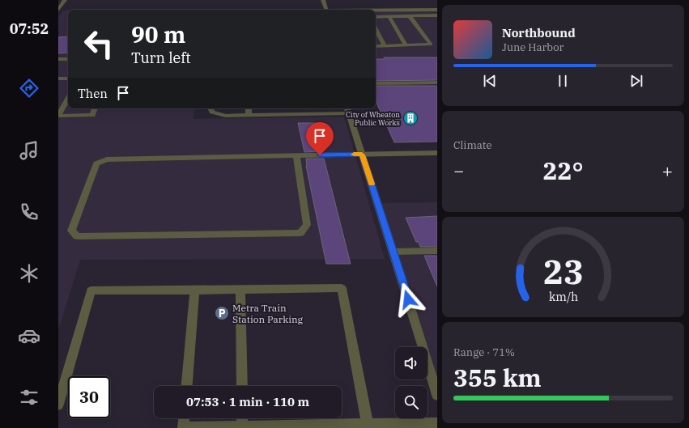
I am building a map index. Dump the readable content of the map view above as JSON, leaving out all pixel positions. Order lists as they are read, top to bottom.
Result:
{
  "places": {
    "building": ["City of Wheaton Public Works"],
    "parking": ["Metra Train Station Parking"]
  },
  "page": {
    "tabs": "07:52",
    "turn": ["90 m", "Turn left"],
    "song": ["Northbound", "June Harbor"],
    "then": "Then",
    "tile": [
      "Climate",
      ["Range · 71%", "355 km"]
    ],
    "heat": ["−", "22°", "+"],
    "limit": "30",
    "trip": "07:53 · 1 min · 110 m",
    "gauge": ["23", "km/h"]
  }
}
